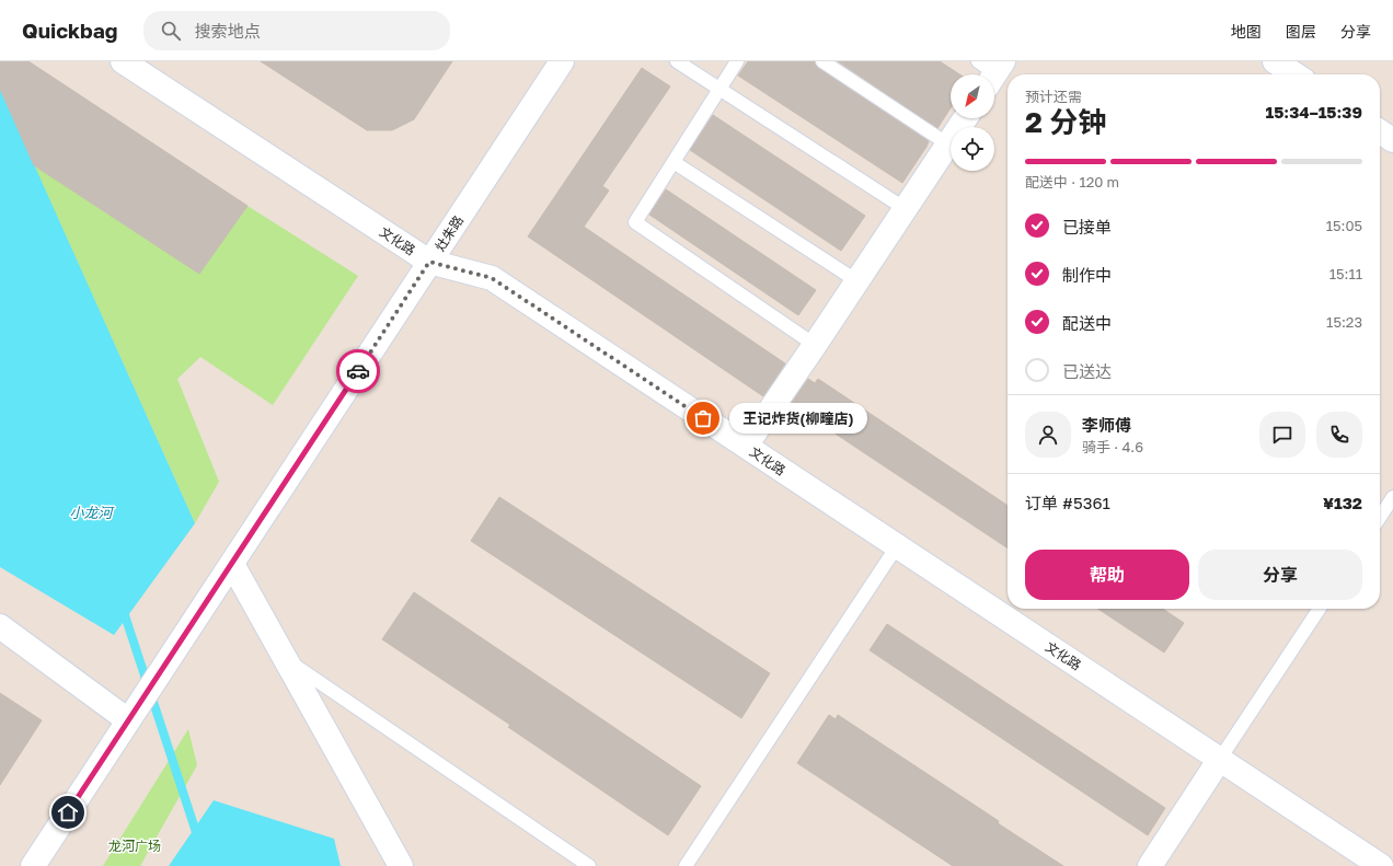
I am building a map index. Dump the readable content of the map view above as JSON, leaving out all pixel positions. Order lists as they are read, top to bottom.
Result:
{
  "streets": {
    "street": ["灶朱路", "文化路"]
  },
  "crossings": [
    ["灶朱路", "文化路"]
  ],
  "water": ["小龙河"],
  "parks": ["龙河广场"],
  "places": ["王记炸货(柳疃店)"],
  "north": "bottom left",
  "page": {
    "header": "Quickbag",
    "search": "搜索地点",
    "nav": ["地图", "图层", "分享"],
    "heading": ["2 分钟", "预计还需", "15:34–15:39"],
    "panel": [
      "李师傅",
      "骑手 · 4.6",
      "订单 #5361",
      "¥132"
    ],
    "bar": "配送中 · 120 m",
    "list": [
      ["已接单", "15:05"],
      ["制作中", "15:11"],
      ["配送中", "15:23"],
      "已送达"
    ],
    "bubble": "王记炸货(柳疃店)",
    "buttons": ["帮助", "分享"]
  }
}
